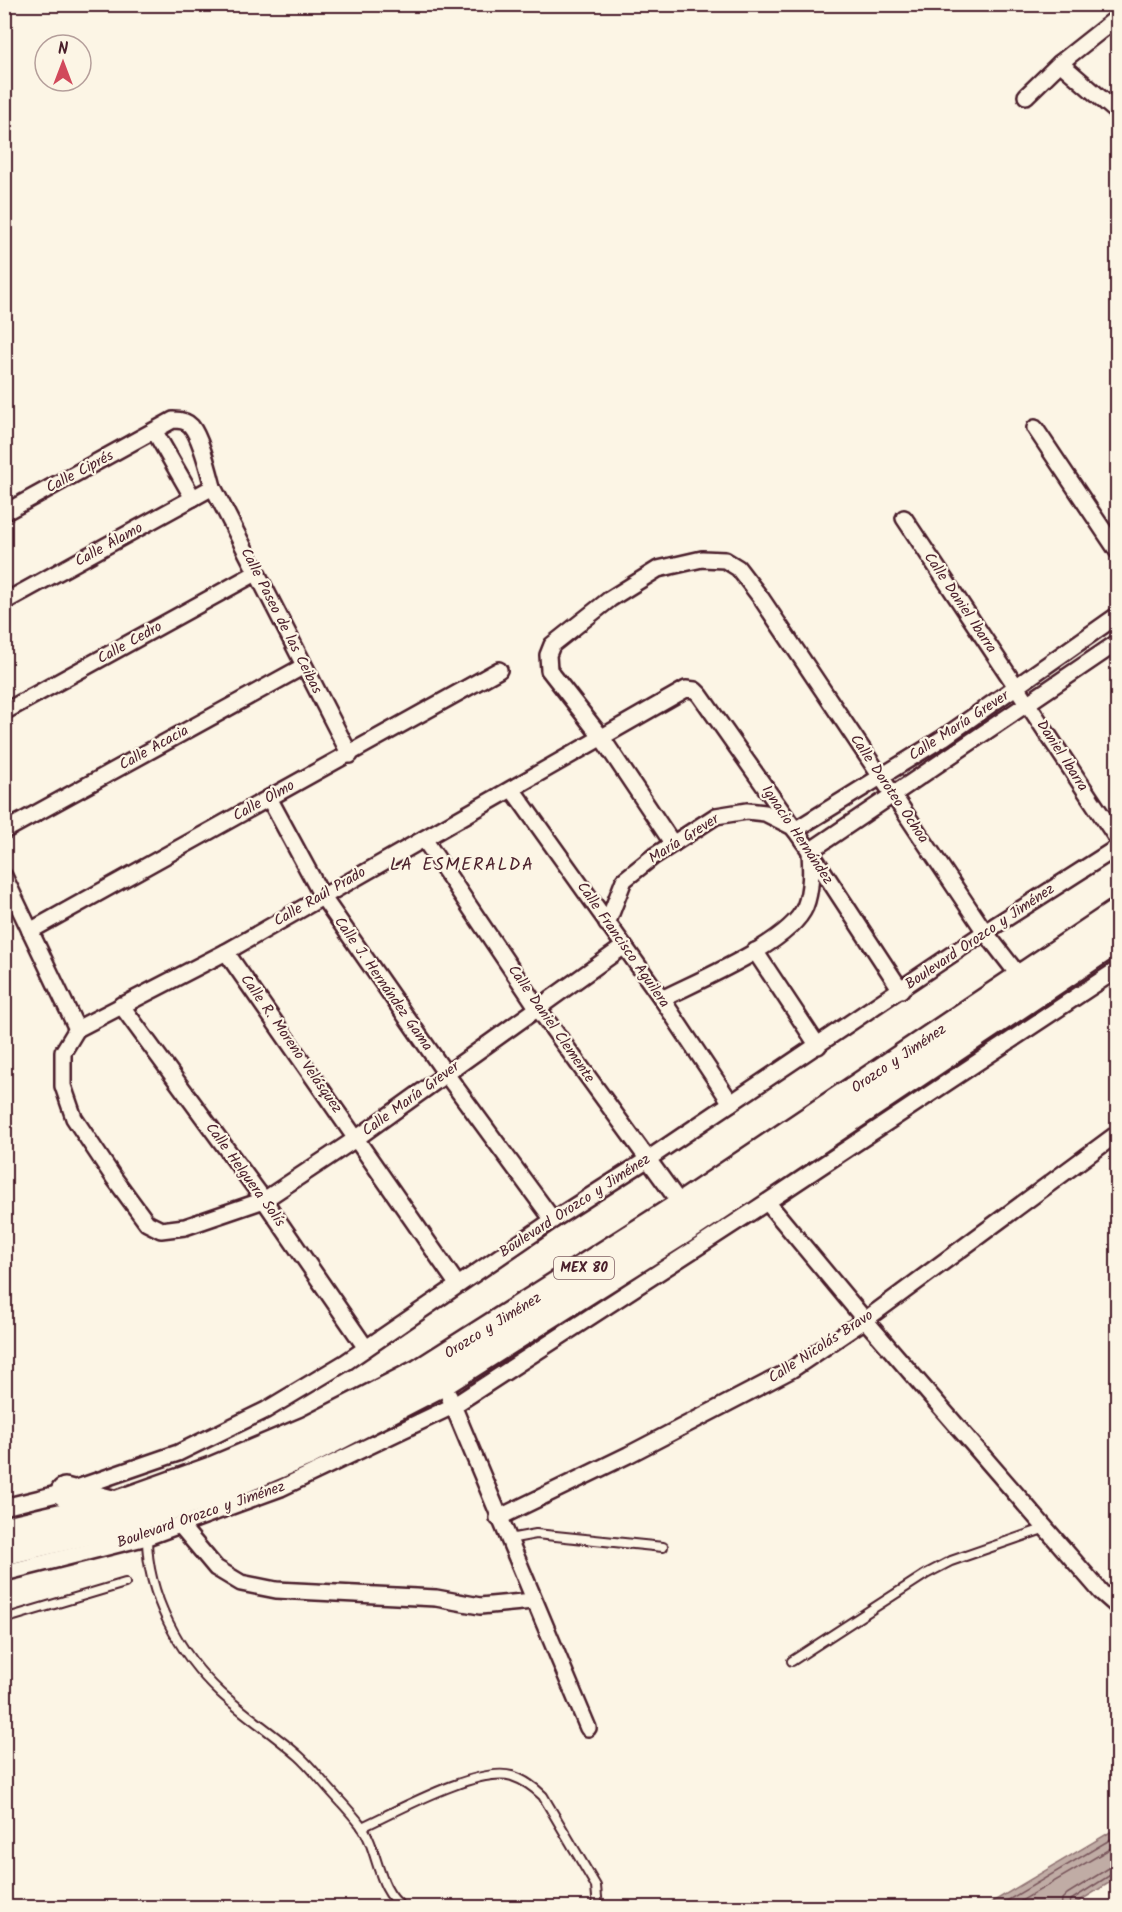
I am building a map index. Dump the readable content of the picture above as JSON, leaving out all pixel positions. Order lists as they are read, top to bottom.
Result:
{
  "streets": {
    "highway": ["Orozco y Jiménez", "MEX 80"],
    "street": [
      "Calle Ciprés",
      "Calle Álamo",
      "Calle Daniel Ibarra",
      "Calle Paseo de las Ceibas",
      "Calle Cedro",
      "Calle María Grever",
      "Calle Acacia",
      "Daniel Ibarra",
      "Calle Doroteo Ochoa",
      "Calle Olmo",
      "Ignacio Hernández",
      "María Grever",
      "Calle Raúl Prado",
      "Boulevard Orozco y Jiménez",
      "Calle Francisco Aguilera",
      "Calle J. Hernández Gama",
      "Calle Daniel Clemente",
      "Calle R. Moreno Velásquez",
      "Calle Helguera Solís",
      "Calle Nicolás Bravo"
    ]
  },
  "crossings": [
    ["Calle Ciprés", "Calle Álamo"],
    ["Calle Ciprés", "Calle Paseo de las Ceibas"],
    ["Calle Álamo", "Calle Paseo de las Ceibas"],
    ["Calle Daniel Ibarra", "Calle María Grever"],
    ["Calle Daniel Ibarra", "Daniel Ibarra"],
    ["Calle Paseo de las Ceibas", "Calle Cedro"],
    ["Calle Paseo de las Ceibas", "Calle Acacia"],
    ["Calle Paseo de las Ceibas", "Calle Olmo"],
    ["Calle María Grever", "Daniel Ibarra"],
    ["Calle María Grever", "Calle Doroteo Ochoa"],
    ["Calle María Grever", "Ignacio Hernández"],
    ["Calle María Grever", "María Grever"],
    ["Calle María Grever", "Calle Raúl Prado"],
    ["Calle María Grever", "Calle Francisco Aguilera"],
    ["Calle María Grever", "Calle J. Hernández Gama"],
    ["Calle María Grever", "Calle Daniel Clemente"],
    ["Calle María Grever", "Calle R. Moreno Velásquez"],
    ["Calle María Grever", "Calle Helguera Solís"],
    ["Calle Doroteo Ochoa", "Ignacio Hernández"],
    ["Calle Doroteo Ochoa", "María Grever"],
    ["Calle Doroteo Ochoa", "Calle Raúl Prado"],
    ["Calle Doroteo Ochoa", "Boulevard Orozco y Jiménez"],
    ["Calle Doroteo Ochoa", "Calle Francisco Aguilera"],
    ["Calle Doroteo Ochoa", "Orozco y Jiménez"],
    ["Calle Olmo", "Calle J. Hernández Gama"],
    ["Ignacio Hernández", "María Grever"],
    ["Ignacio Hernández", "Calle Raúl Prado"],
    ["Ignacio Hernández", "Boulevard Orozco y Jiménez"],
    ["Ignacio Hernández", "Calle Francisco Aguilera"],
    ["María Grever", "Calle Francisco Aguilera"],
    ["Calle Raúl Prado", "Calle Francisco Aguilera"],
    ["Calle Raúl Prado", "Calle J. Hernández Gama"],
    ["Calle Raúl Prado", "Calle Daniel Clemente"],
    ["Calle Raúl Prado", "Calle R. Moreno Velásquez"],
    ["Calle Raúl Prado", "Calle Helguera Solís"],
    ["Boulevard Orozco y Jiménez", "Calle Francisco Aguilera"],
    ["Boulevard Orozco y Jiménez", "Calle J. Hernández Gama"],
    ["Boulevard Orozco y Jiménez", "Calle Daniel Clemente"],
    ["Boulevard Orozco y Jiménez", "Calle R. Moreno Velásquez"],
    ["Boulevard Orozco y Jiménez", "Orozco y Jiménez"],
    ["Boulevard Orozco y Jiménez", "Calle Helguera Solís"],
    ["Calle Daniel Clemente", "Orozco y Jiménez"]
  ],
  "districts": ["LA ESMERALDA"],
  "north": "top"
}
